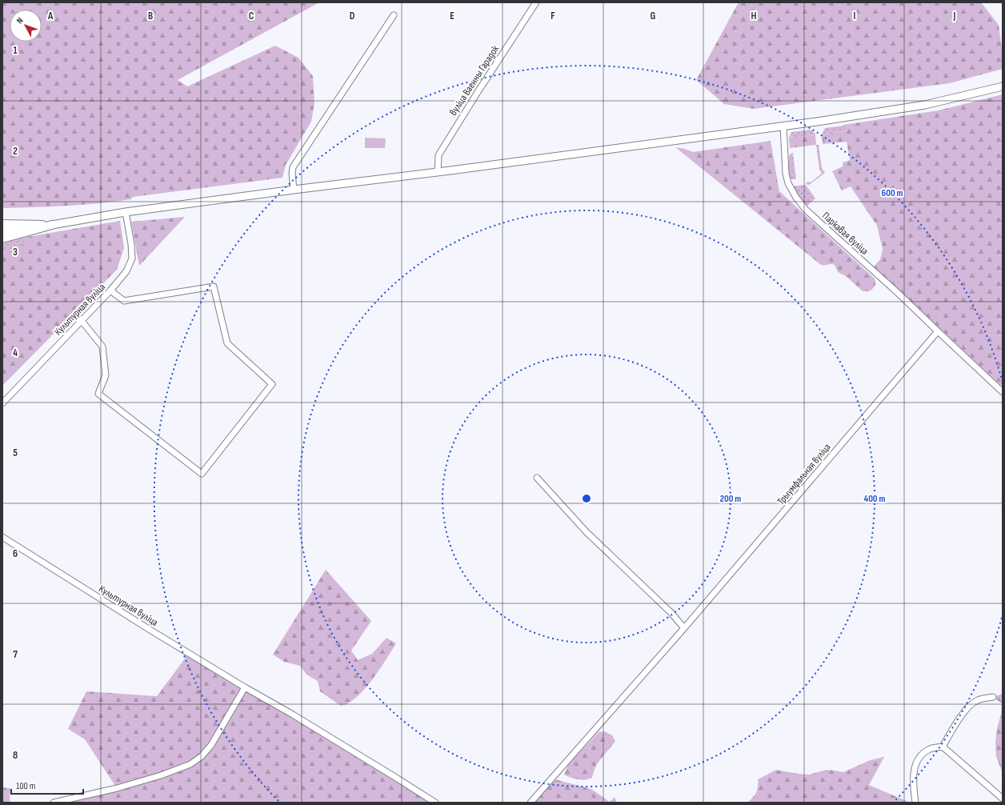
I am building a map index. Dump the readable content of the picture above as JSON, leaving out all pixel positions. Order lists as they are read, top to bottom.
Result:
{
  "streets": {
    "street": [
      "вуліца Ваенны Гарадок",
      "Паркавая вуліца",
      "Культурная вуліца",
      "Трыумфальная вуліца"
    ]
  },
  "crossings": [
    ["Паркавая вуліца", "Трыумфальная вуліца"]
  ],
  "scale_bar": "100 m",
  "north": "top left",
  "grid": {
    "columns": [
      "A",
      "B",
      "C",
      "D",
      "E",
      "F",
      "G",
      "H",
      "I",
      "J"
    ],
    "rows": [
      "1",
      "2",
      "3",
      "4",
      "5",
      "6",
      "7",
      "8"
    ]
  },
  "rings": ["600 m", "200 m", "400 m"]
}
